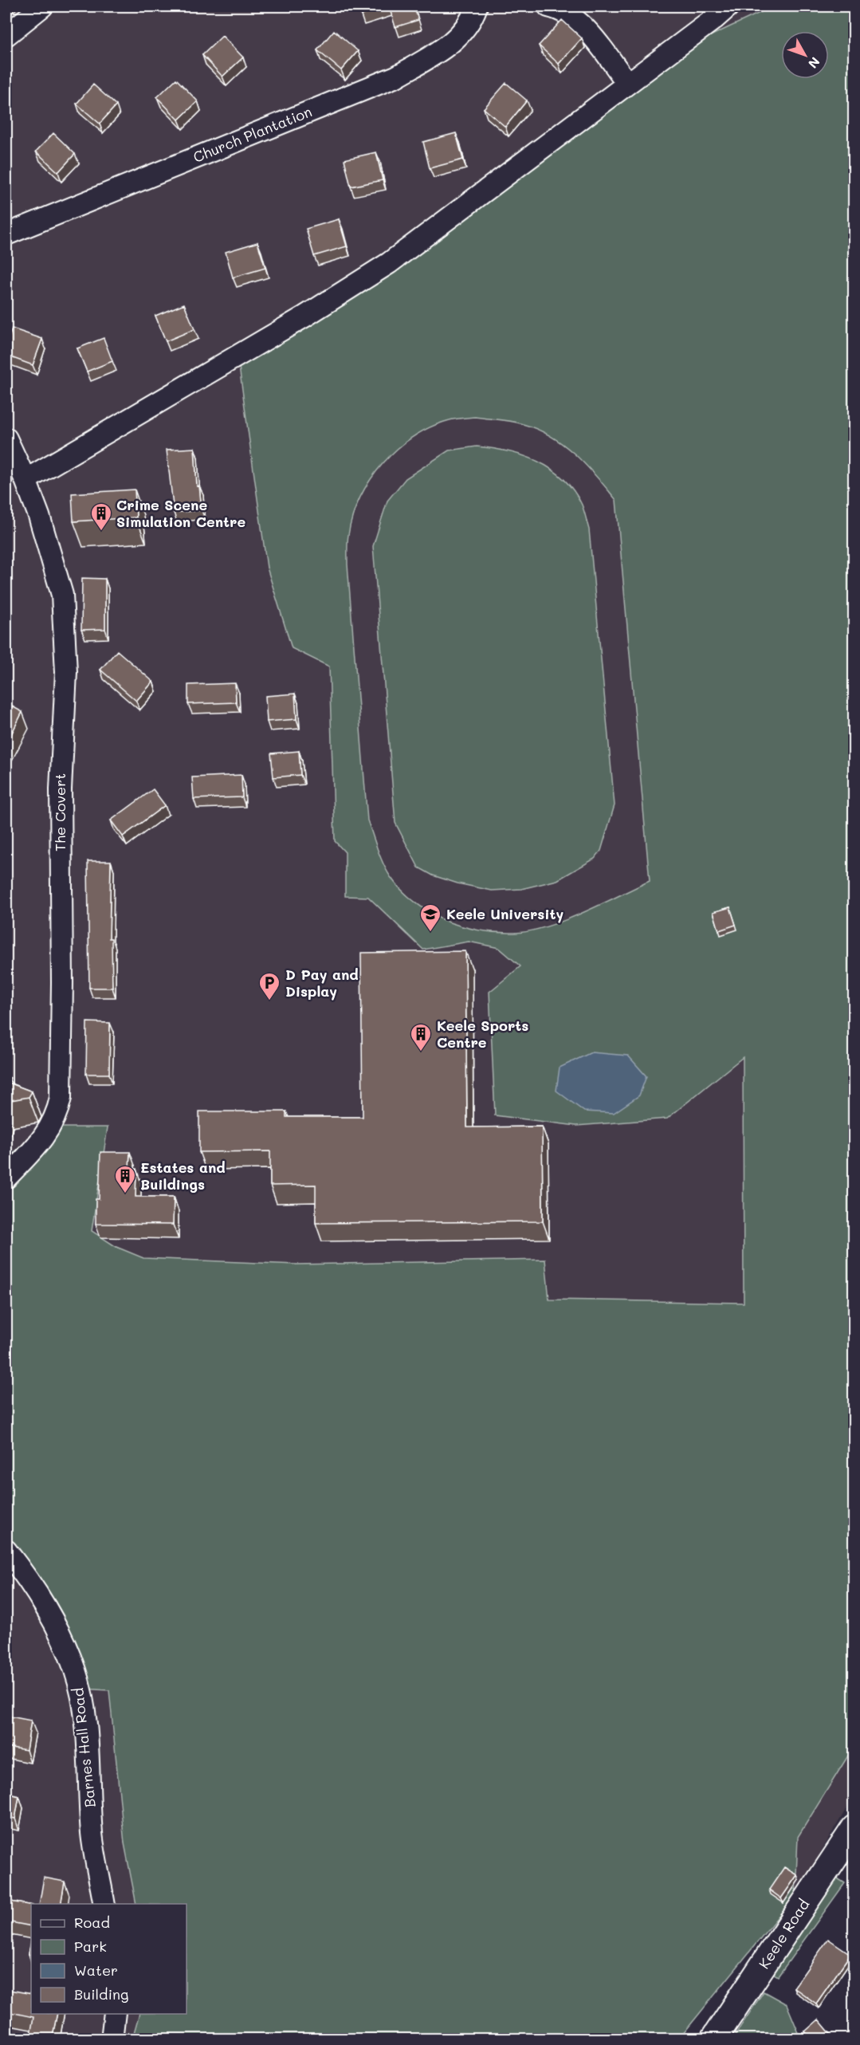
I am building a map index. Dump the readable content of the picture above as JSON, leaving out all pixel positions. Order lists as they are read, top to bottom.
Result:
{
  "streets": {
    "main road": ["Keele Road"],
    "street": ["Church Plantation", "The Covert", "Barnes Hall Road"]
  },
  "places": {
    "building": ["Crime Scene Simulation Centre", "Keele Sports Centre", "Estates and Buildings"],
    "school or university": ["Keele University"],
    "parking": ["D Pay and Display"]
  },
  "legend": [
    "Road",
    "Park",
    "Water",
    "Building"
  ],
  "north": "bottom right"
}
